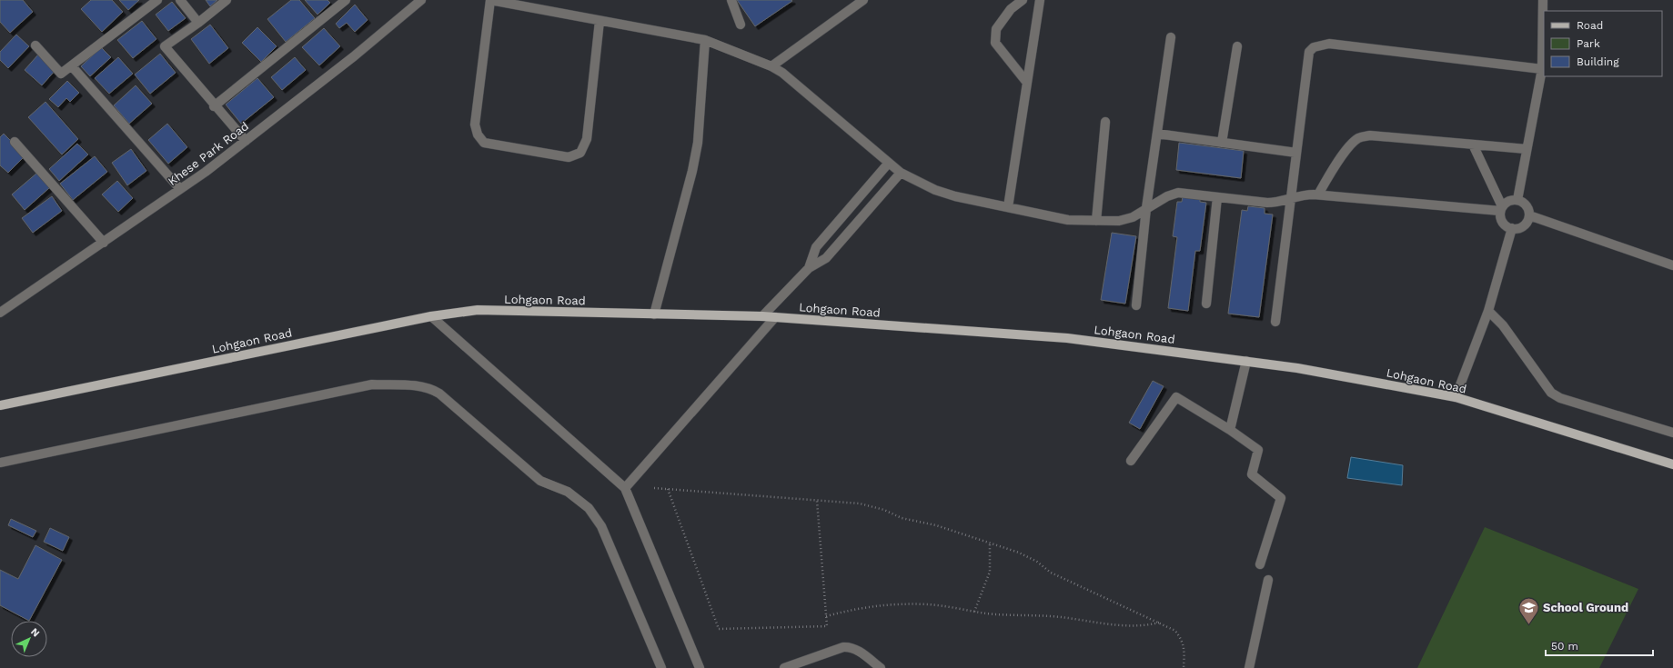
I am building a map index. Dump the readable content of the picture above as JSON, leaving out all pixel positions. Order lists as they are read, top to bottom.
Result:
{
  "streets": {
    "main road": ["Lohgaon Road"],
    "street": ["Khese Park Road"]
  },
  "places": {
    "school or university": ["School Ground"]
  },
  "legend": ["Road", "Park", "Building"],
  "scale_bar": "50 m",
  "north": "top right"
}
